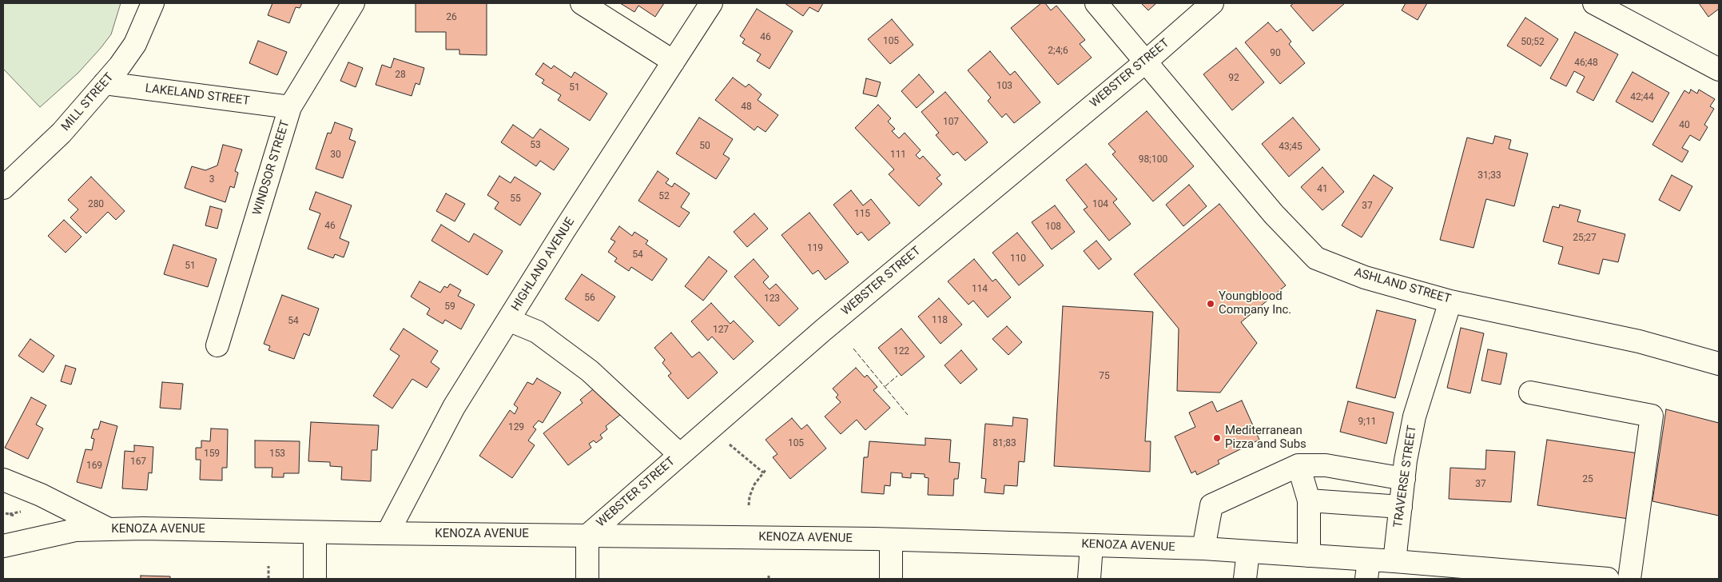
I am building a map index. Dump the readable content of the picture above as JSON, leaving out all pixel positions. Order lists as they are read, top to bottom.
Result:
{
  "streets": {
    "street": [
      "WEBSTER STREET",
      "LAKELAND STREET",
      "MILL STREET",
      "WINDSOR STREET",
      "HIGHLAND AVENUE",
      "ASHLAND STREET",
      "TRAVERSE STREET",
      "KENOZA AVENUE"
    ]
  },
  "crossings": [
    ["WEBSTER STREET", "ASHLAND STREET"],
    ["WEBSTER STREET", "KENOZA AVENUE"],
    ["LAKELAND STREET", "MILL STREET"],
    ["LAKELAND STREET", "WINDSOR STREET"],
    ["HIGHLAND AVENUE", "KENOZA AVENUE"],
    ["ASHLAND STREET", "TRAVERSE STREET"],
    ["TRAVERSE STREET", "KENOZA AVENUE"]
  ],
  "places": ["Youngblood Company Inc.", "Mediterranean Pizza and Subs"],
  "house_numbers": [
    "26",
    "46",
    "105",
    "50;52",
    "2;4;6",
    "90",
    "46;48",
    "28",
    "92",
    "103",
    "51",
    "42;44",
    "48",
    "107",
    "40",
    "53",
    "50",
    "43;45",
    "30",
    "111",
    "98;100",
    "31;33",
    "3",
    "41",
    "52",
    "55",
    "280",
    "104",
    "37",
    "115",
    "46",
    "108",
    "25;27",
    "119",
    "54",
    "110",
    "51",
    "114",
    "56",
    "123",
    "59",
    "118",
    "54",
    "127",
    "122",
    "75",
    "9;11",
    "129",
    "105",
    "81;83",
    "159",
    "153",
    "167",
    "169",
    "25",
    "37"
  ]
}
